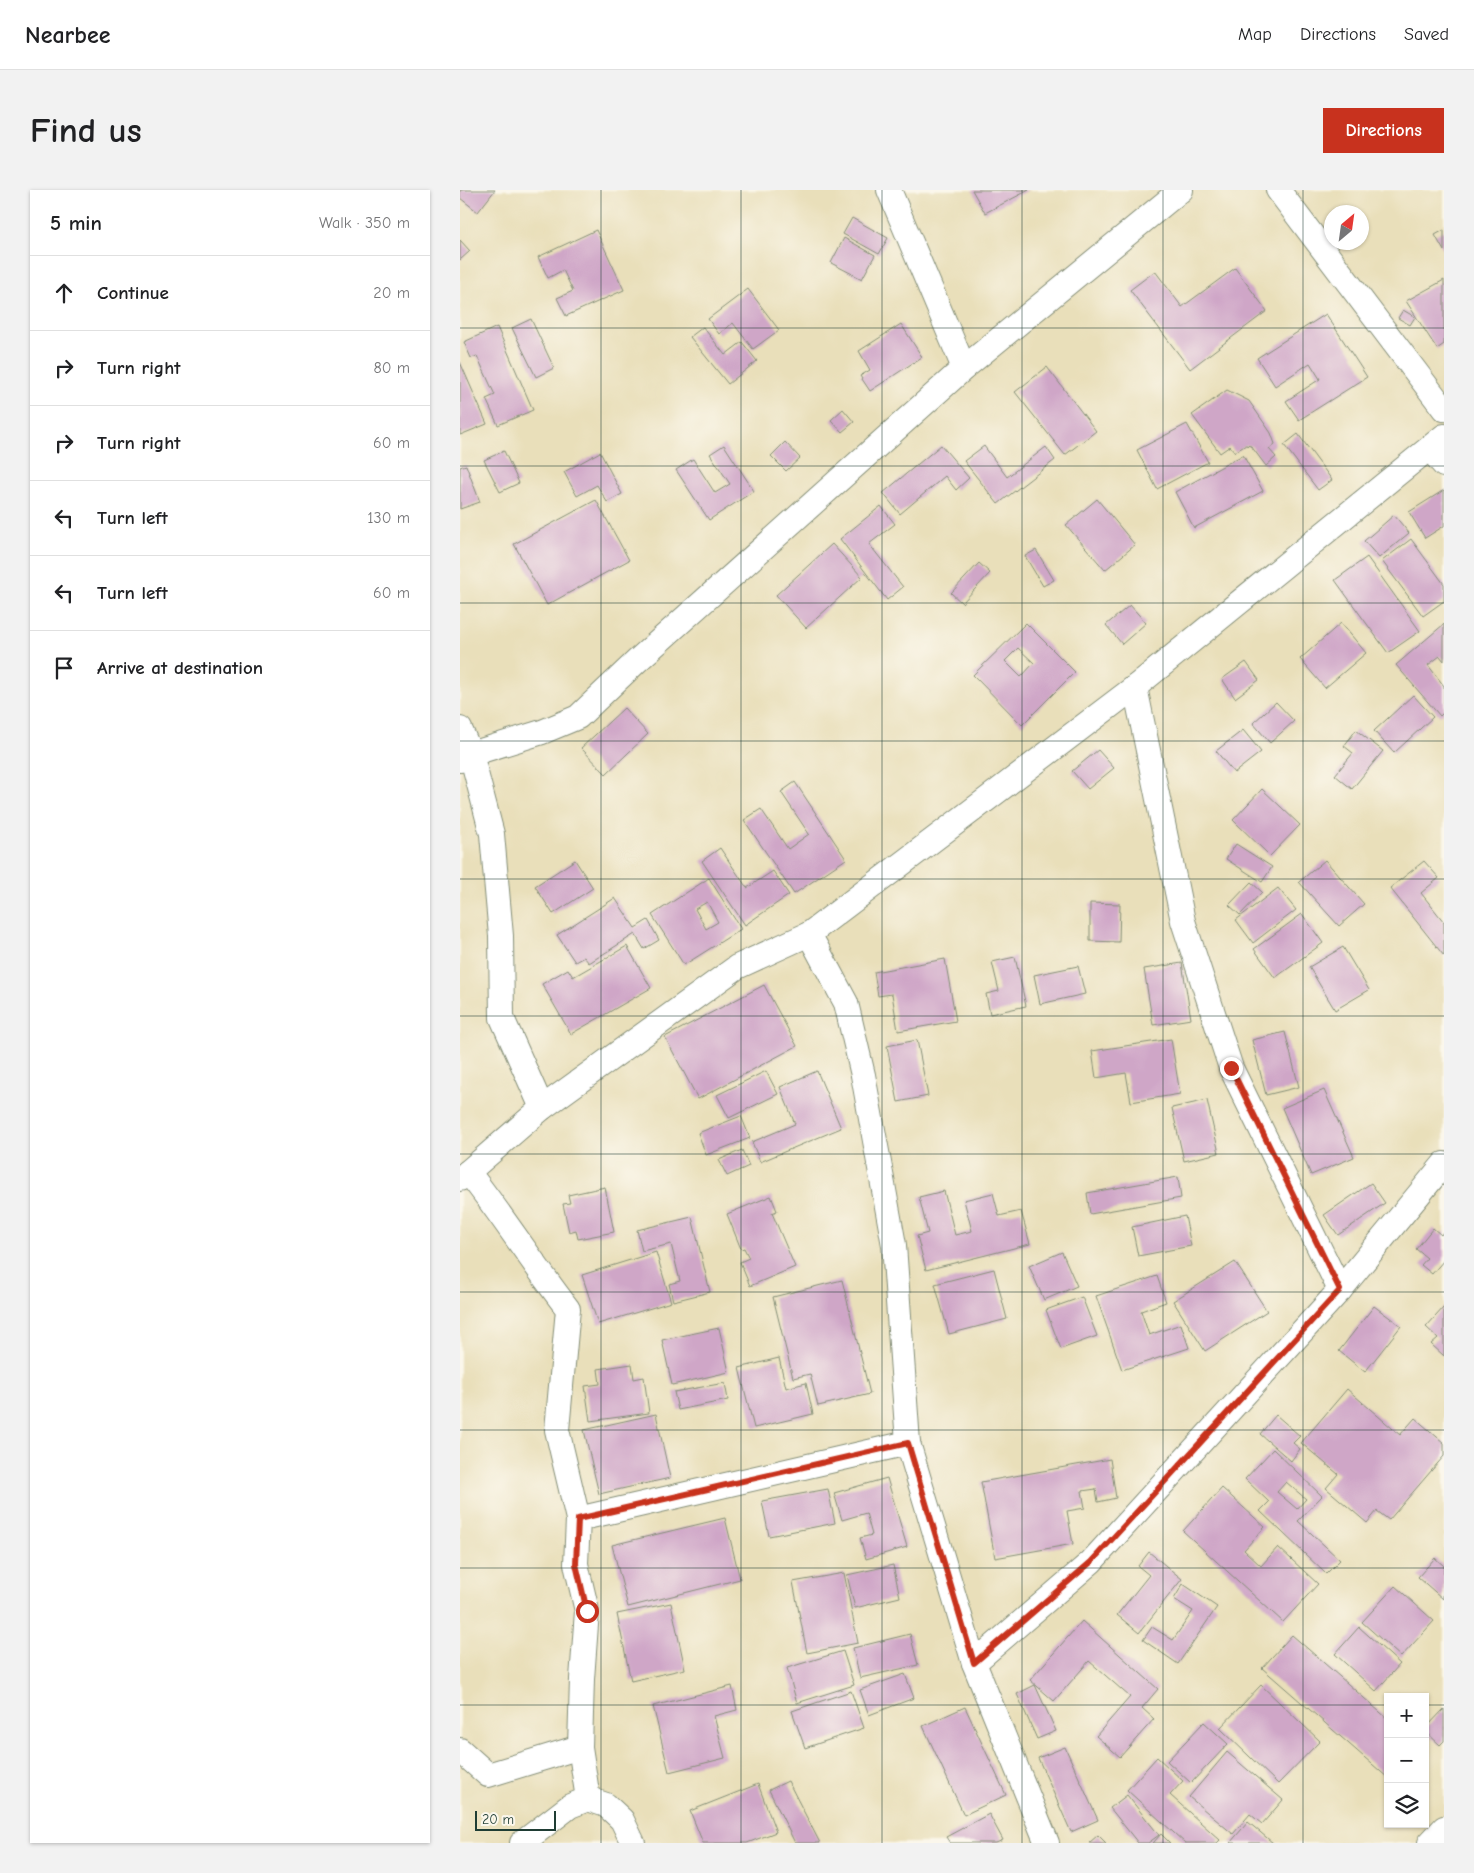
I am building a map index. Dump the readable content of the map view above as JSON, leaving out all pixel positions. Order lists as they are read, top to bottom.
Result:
{
  "scale_bar": "20 m",
  "north": "top right",
  "page": {
    "header": "Nearbee",
    "nav": ["Map", "Directions", "Saved"],
    "buttons": "Directions",
    "title": "Find us",
    "heading": ["5 min", "Walk · 350 m"],
    "list": [
      ["Continue", "20 m"],
      ["Turn right", "80 m"],
      ["Turn right", "60 m"],
      ["Turn left", "130 m"],
      ["Turn left", "60 m"],
      "Arrive at destination"
    ],
    "map_buttons": ["+", "−"],
    "scale": "20 m"
  }
}
